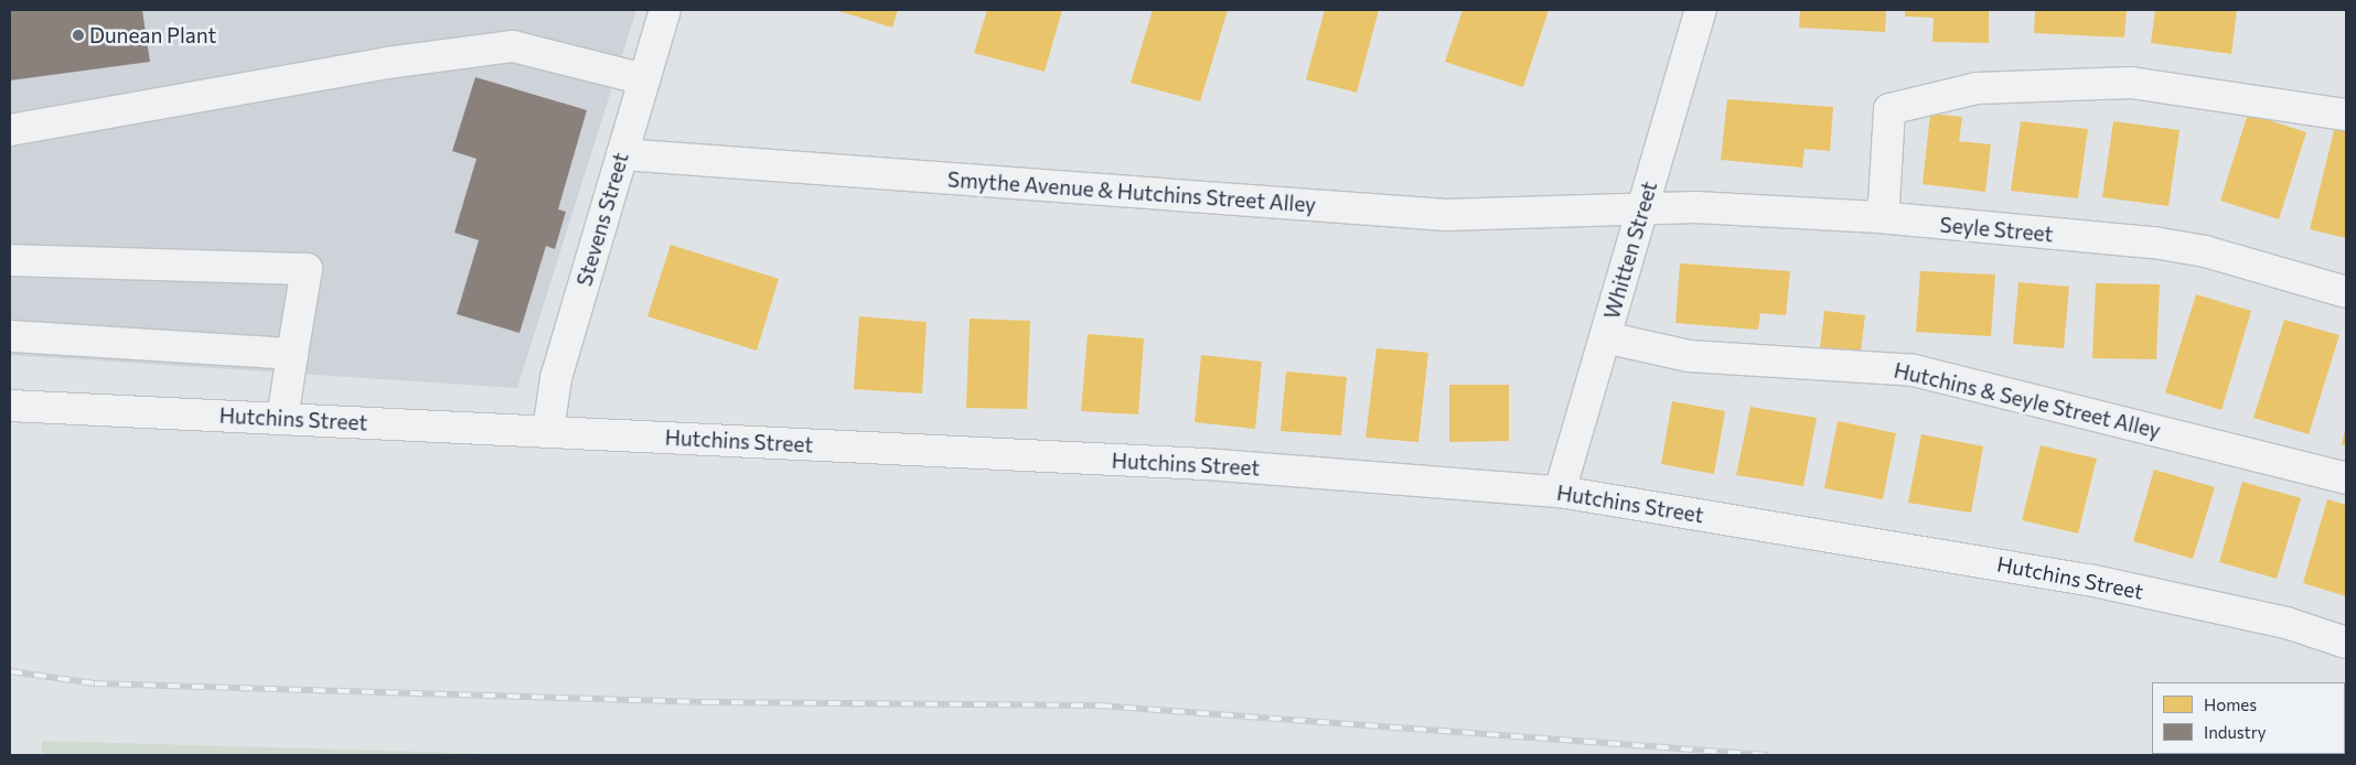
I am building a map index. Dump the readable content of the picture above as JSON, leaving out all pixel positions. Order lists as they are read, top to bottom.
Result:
{
  "streets": {
    "street": [
      "Smythe Avenue & Hutchins Street Alley",
      "Stevens Street",
      "Seyle Street",
      "Whitten Street",
      "Hutchins & Seyle Street Alley",
      "Hutchins Street"
    ]
  },
  "crossings": [
    ["Smythe Avenue & Hutchins Street Alley", "Stevens Street"],
    ["Smythe Avenue & Hutchins Street Alley", "Seyle Street"],
    ["Smythe Avenue & Hutchins Street Alley", "Whitten Street"],
    ["Stevens Street", "Hutchins Street"],
    ["Seyle Street", "Whitten Street"],
    ["Whitten Street", "Hutchins & Seyle Street Alley"],
    ["Whitten Street", "Hutchins Street"]
  ],
  "places": ["Dunean Plant"],
  "legend": ["Homes", "Industry"]
}
